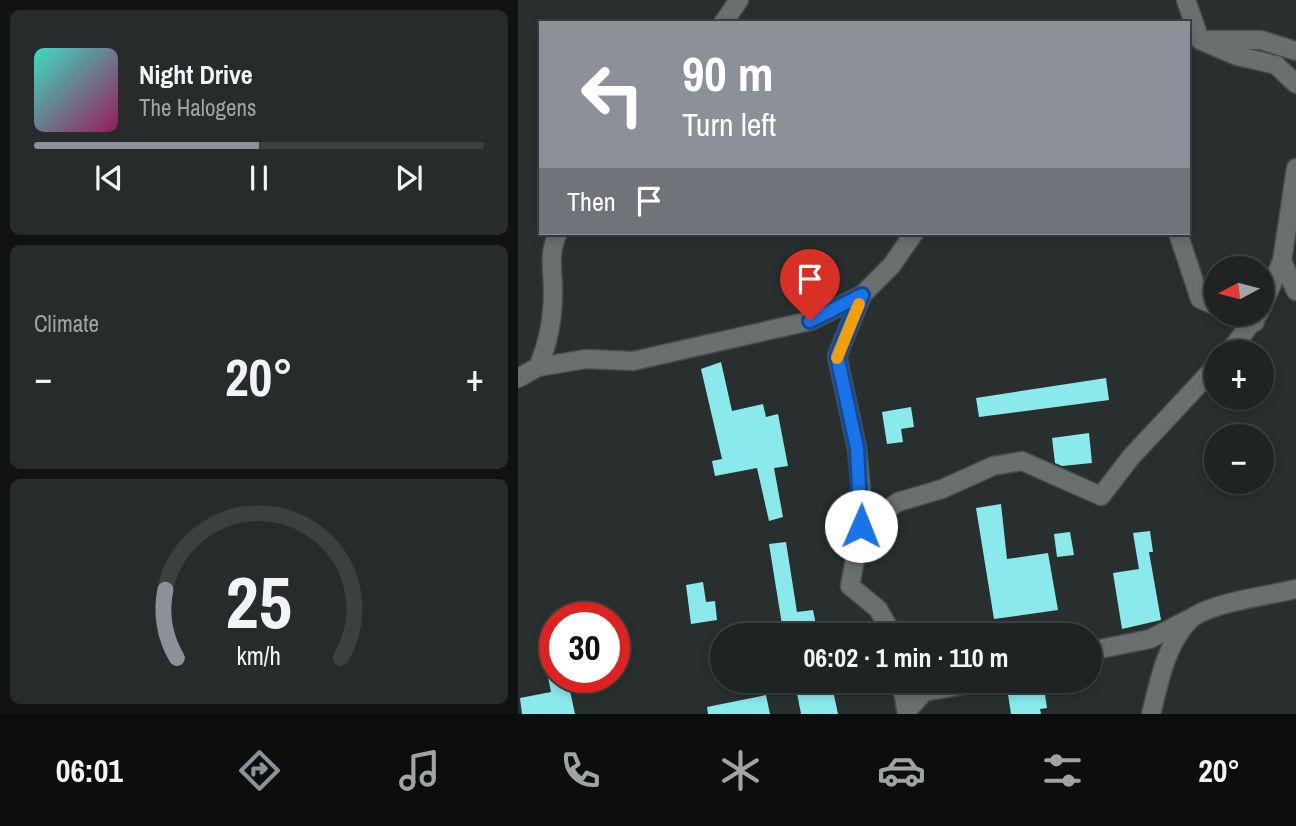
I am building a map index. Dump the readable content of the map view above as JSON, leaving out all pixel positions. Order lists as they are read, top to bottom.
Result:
{
  "north": "left",
  "page": {
    "turn": ["90 m", "Turn left"],
    "song": ["Night Drive", "The Halogens"],
    "then": "Then",
    "tile": "Climate",
    "map_buttons": ["+", "−"],
    "heat": ["−", "20°", "+"],
    "limit": "30",
    "trip": "06:02 · 1 min · 110 m",
    "tabs": ["06:01", "20°"],
    "gauge": ["25", "km/h"]
  }
}
